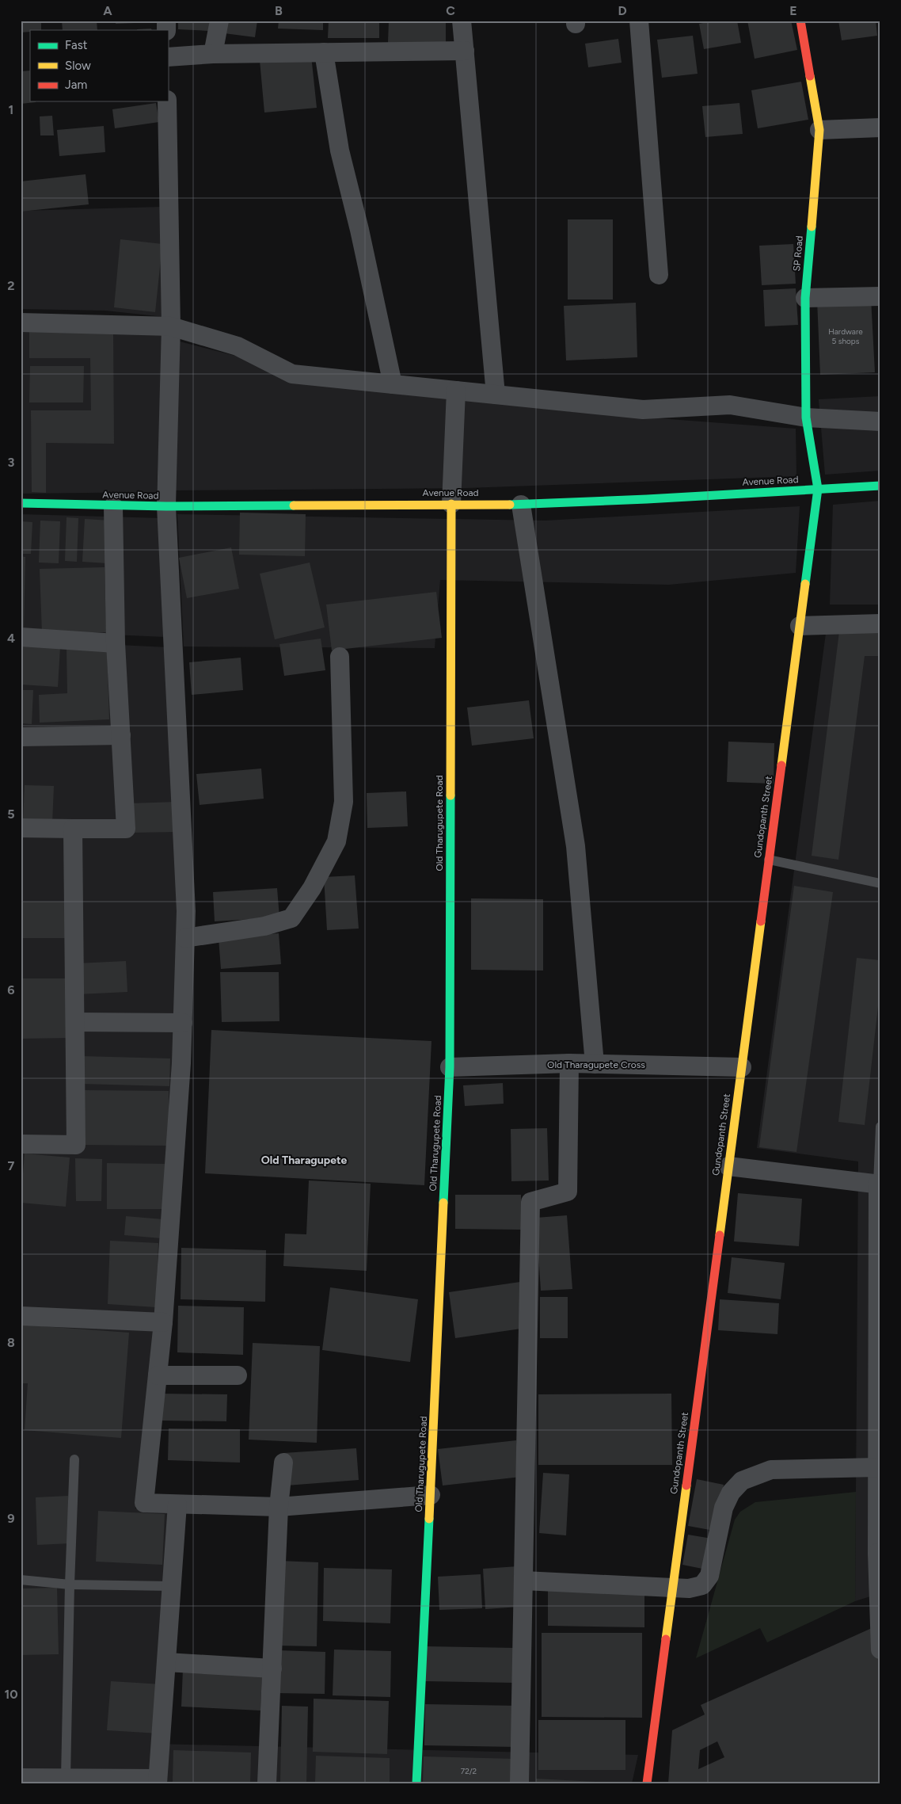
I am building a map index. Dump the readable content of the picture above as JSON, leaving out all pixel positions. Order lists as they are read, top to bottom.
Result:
{
  "streets": {
    "street": [
      "SP Road",
      "Avenue Road",
      "Gundopanth Street",
      "Old Tharugupete Road",
      "Old Tharagupete Cross"
    ]
  },
  "crossings": [
    ["SP Road", "Avenue Road"],
    ["SP Road", "Gundopanth Street"],
    ["Avenue Road", "Gundopanth Street"],
    ["Avenue Road", "Old Tharugupete Road"],
    ["Gundopanth Street", "Old Tharagupete Cross"],
    ["Old Tharugupete Road", "Old Tharagupete Cross"]
  ],
  "districts": ["Old Tharagupete"],
  "house_numbers": ["Hardware 5 shops", "72/2"],
  "legend": ["Fast", "Slow", "Jam"],
  "grid": {
    "columns": [
      "A",
      "B",
      "C",
      "D",
      "E"
    ],
    "rows": [
      "1",
      "2",
      "3",
      "4",
      "5",
      "6",
      "7",
      "8",
      "9",
      "10"
    ]
  }
}
